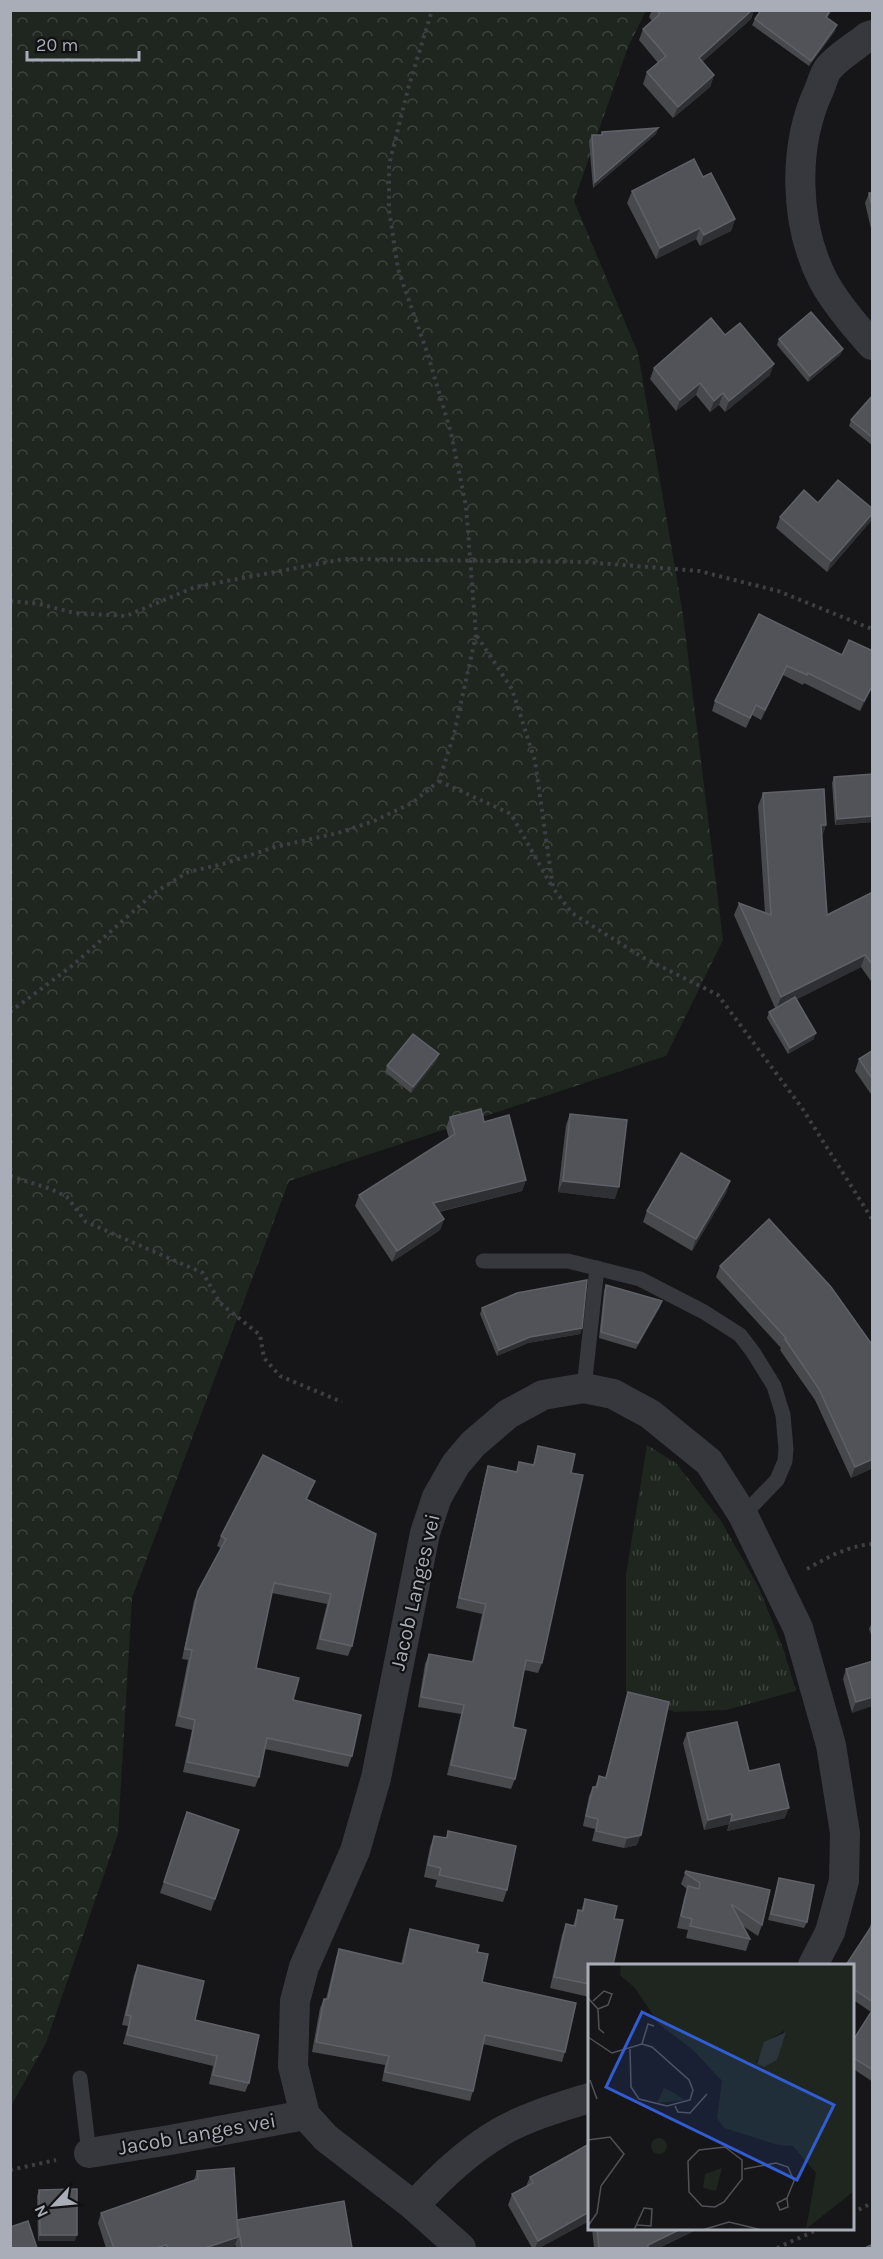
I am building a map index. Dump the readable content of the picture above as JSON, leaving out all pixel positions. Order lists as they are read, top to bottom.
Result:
{
  "streets": {
    "street": ["Jacob Langes vei"]
  },
  "scale_bar": "20 m",
  "north": "bottom left"
}
